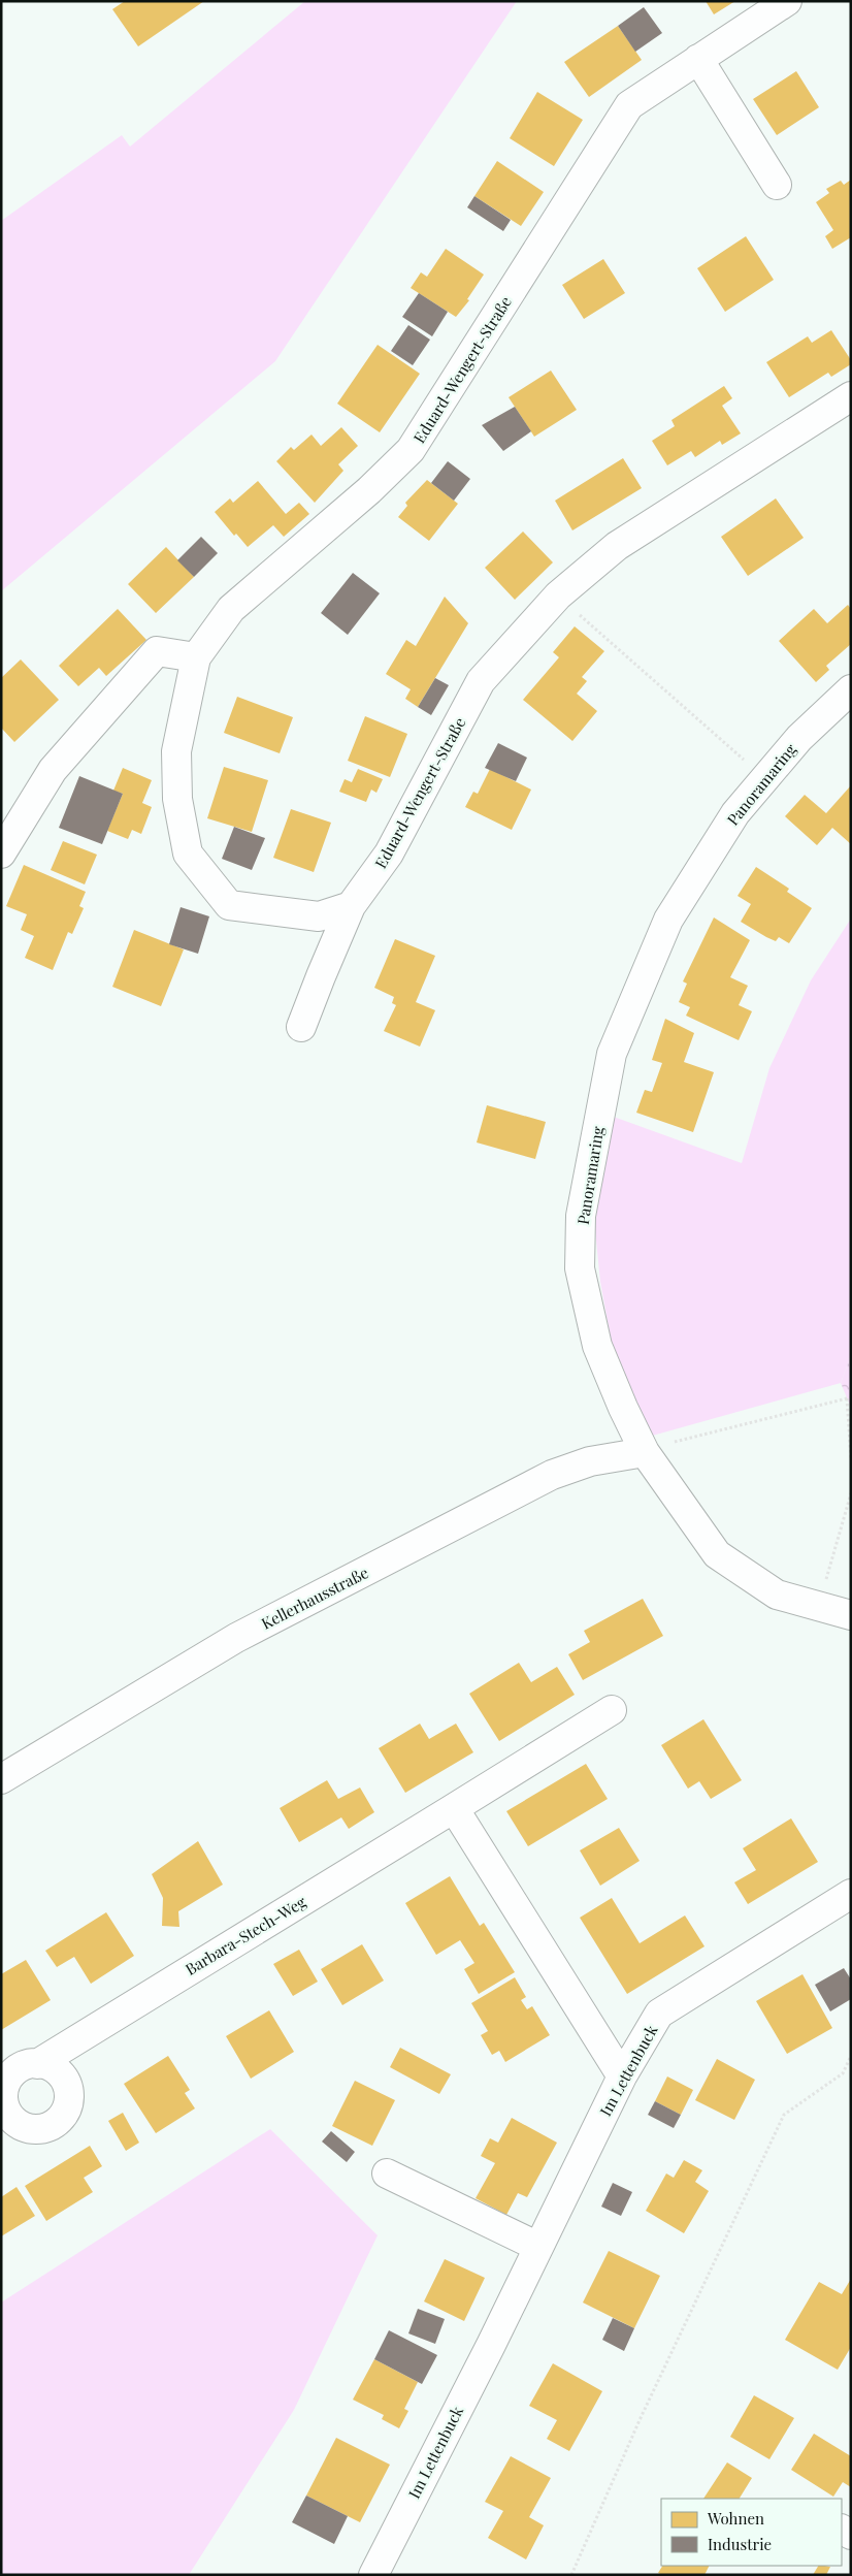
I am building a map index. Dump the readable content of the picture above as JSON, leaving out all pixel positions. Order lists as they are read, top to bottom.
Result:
{
  "streets": {
    "street": [
      "Eduard-Wengert-Straße",
      "Panoramaring",
      "Kellerhausstraße",
      "Barbara-Stech-Weg",
      "Im Lettenbuck"
    ]
  },
  "crossings": [
    ["Panoramaring", "Kellerhausstraße"]
  ],
  "legend": ["Wohnen", "Industrie"]
}
